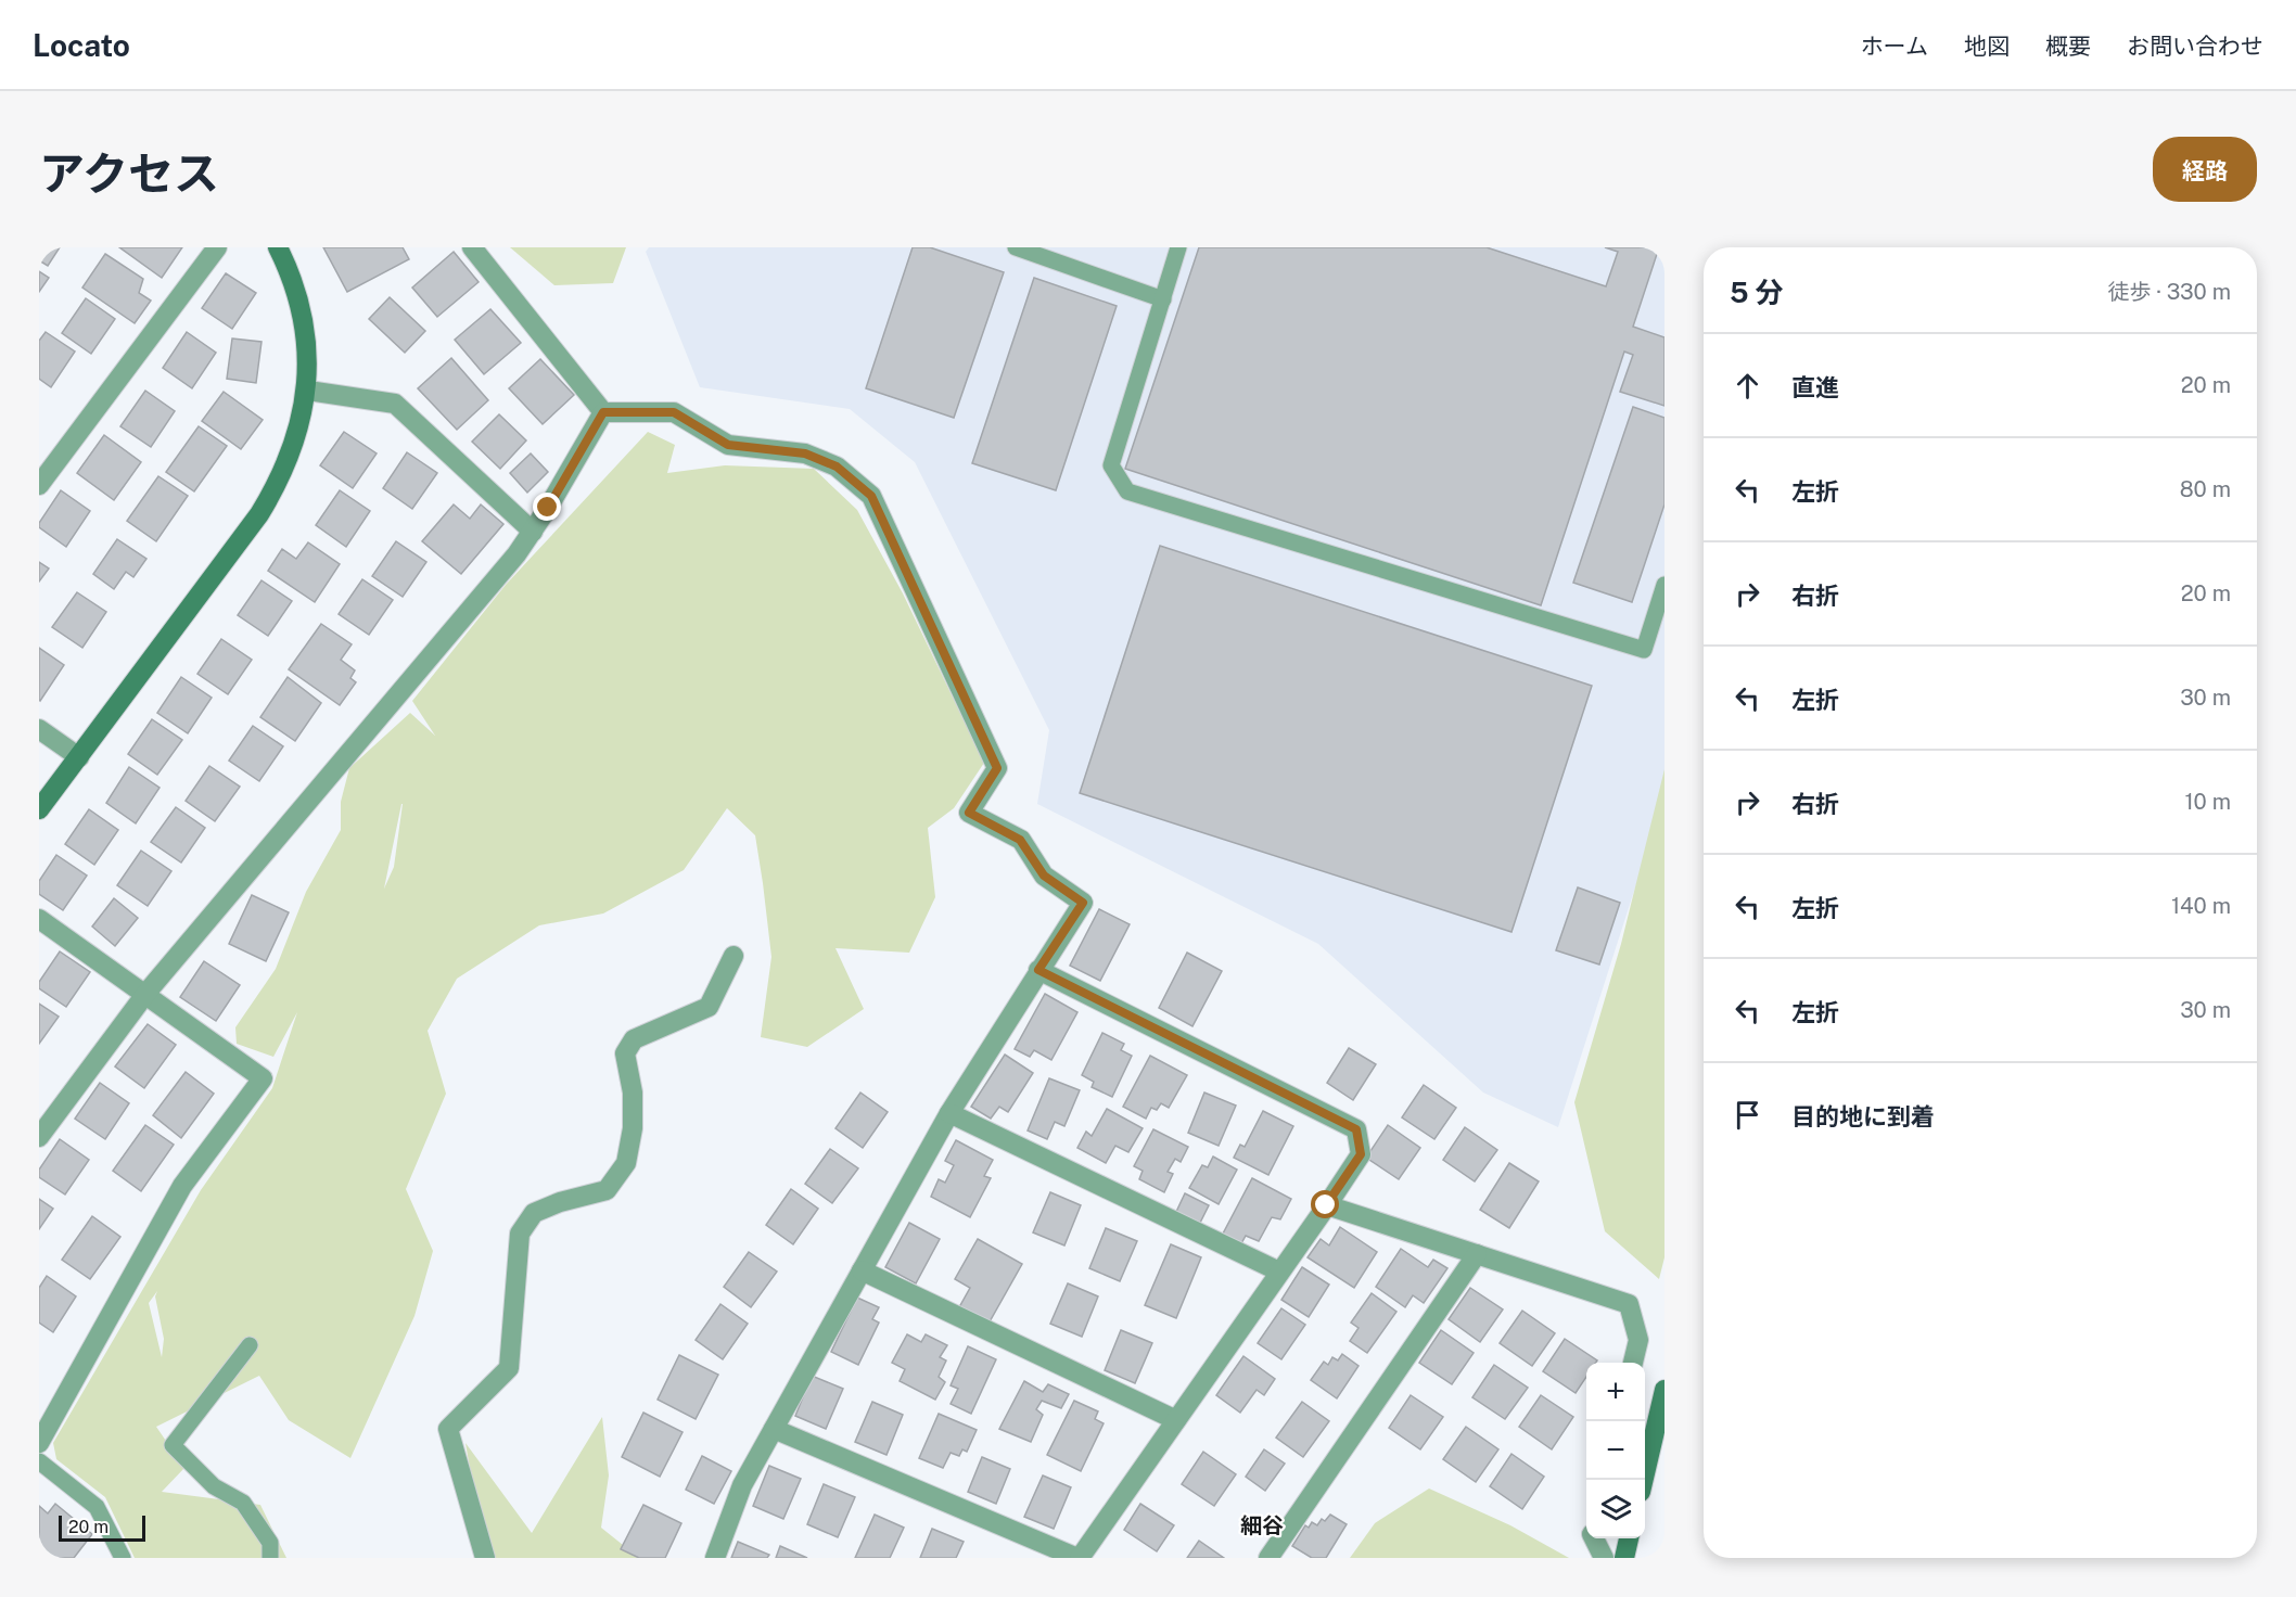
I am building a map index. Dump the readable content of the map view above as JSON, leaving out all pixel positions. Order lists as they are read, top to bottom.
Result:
{
  "districts": ["細谷"],
  "scale_bar": "20 m",
  "page": {
    "header": "Locato",
    "nav": [
      "ホーム",
      "地図",
      "概要",
      "お問い合わせ"
    ],
    "title": "アクセス",
    "buttons": "経路",
    "heading": ["5 分", "徒歩 · 330 m"],
    "list": [
      ["直進", "20 m"],
      ["左折", "80 m"],
      ["右折", "20 m"],
      ["左折", "30 m"],
      ["右折", "10 m"],
      ["左折", "140 m"],
      ["左折", "30 m"],
      "目的地に到着"
    ],
    "map_buttons": ["+", "−"],
    "scale": "20 m"
  }
}
